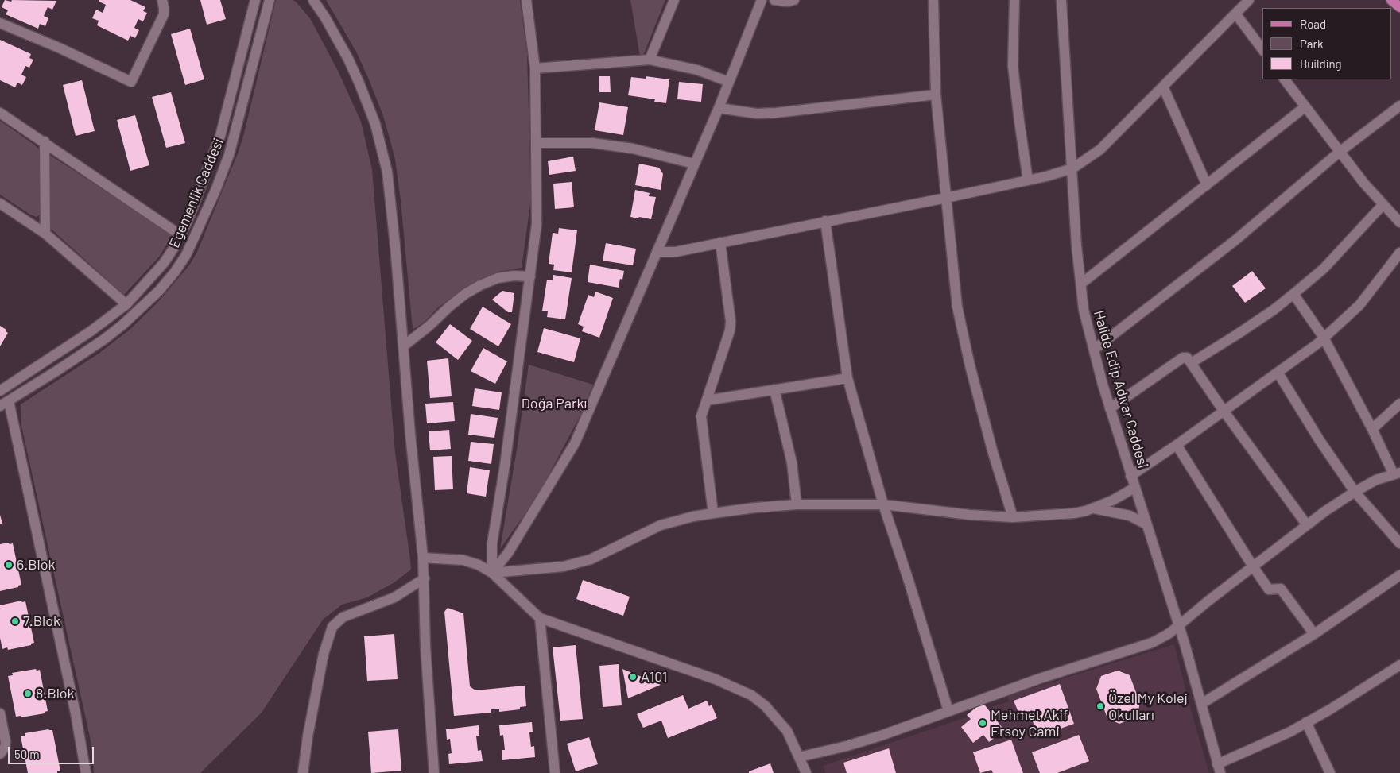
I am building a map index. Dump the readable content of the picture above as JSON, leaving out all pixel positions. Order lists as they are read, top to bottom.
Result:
{
  "streets": {
    "street": ["Egemenlik Caddesi", "Halide Edip Adıvar Caddesi"]
  },
  "parks": ["Doğa Parkı"],
  "places": [
    "6.Blok",
    "7.Blok",
    "A101",
    "8.Blok",
    "Özel My Kolej Okulları",
    "Mehmet Akif Ersoy Cami"
  ],
  "legend": ["Road", "Park", "Building"],
  "scale_bar": "50 m"
}
